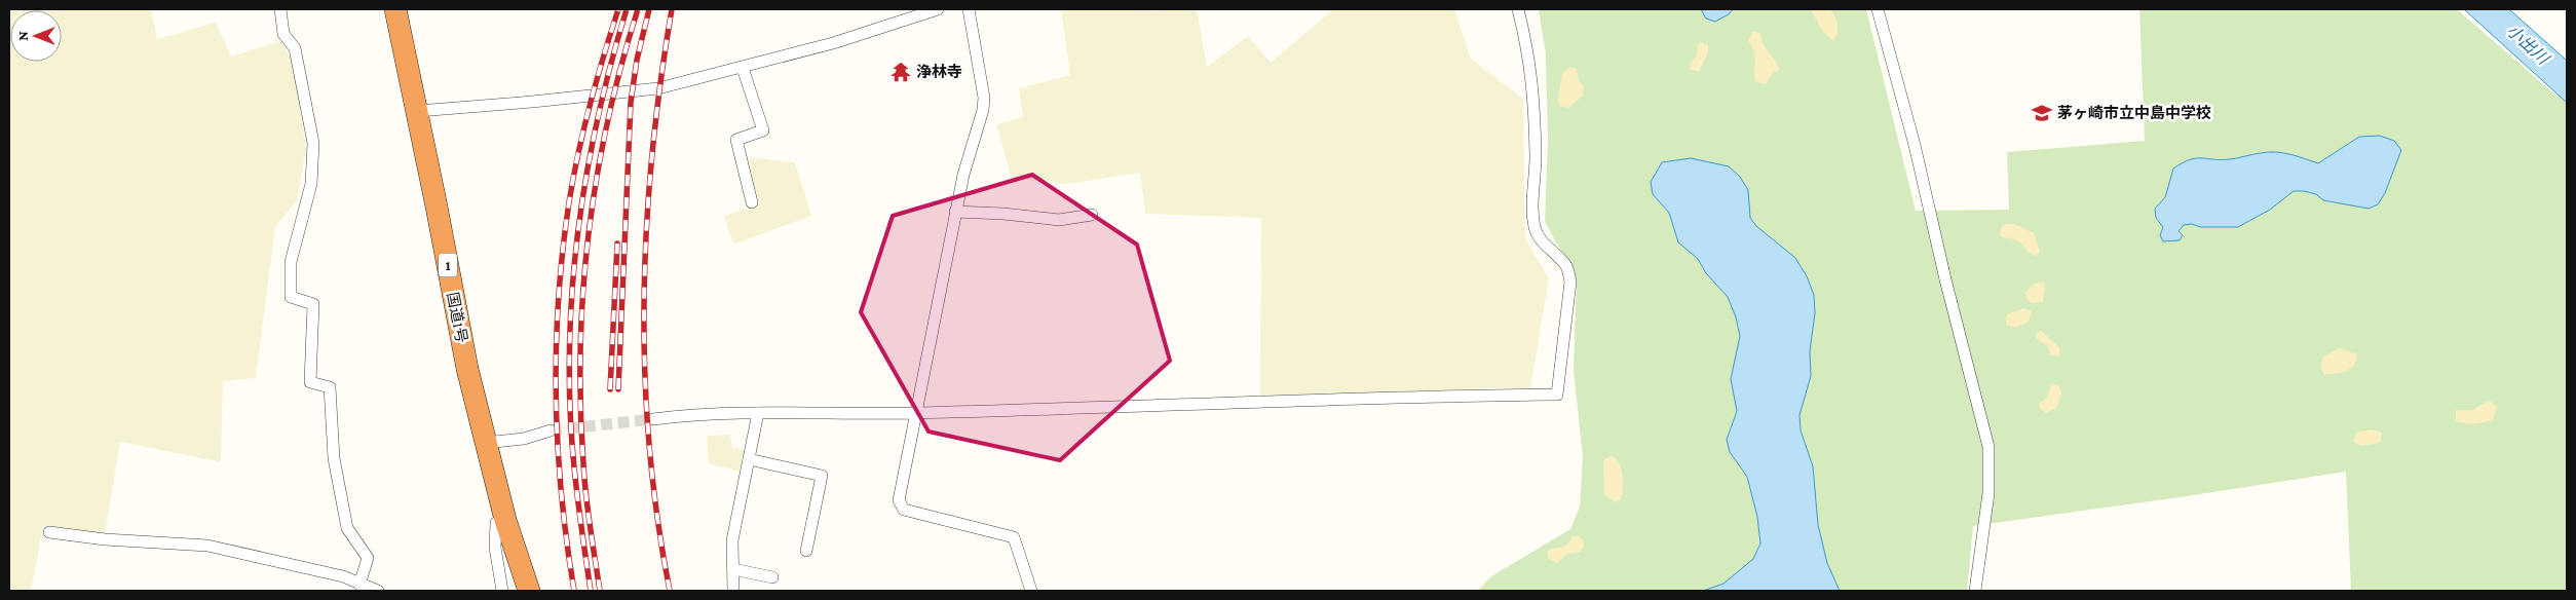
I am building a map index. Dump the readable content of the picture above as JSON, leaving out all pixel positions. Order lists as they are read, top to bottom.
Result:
{
  "streets": {
    "highway": ["1", "国道1号"]
  },
  "water": ["小出川"],
  "places": {
    "temple": ["浄林寺"],
    "school or university": ["茅ヶ崎市立中島中学校"]
  },
  "north": "left"
}
